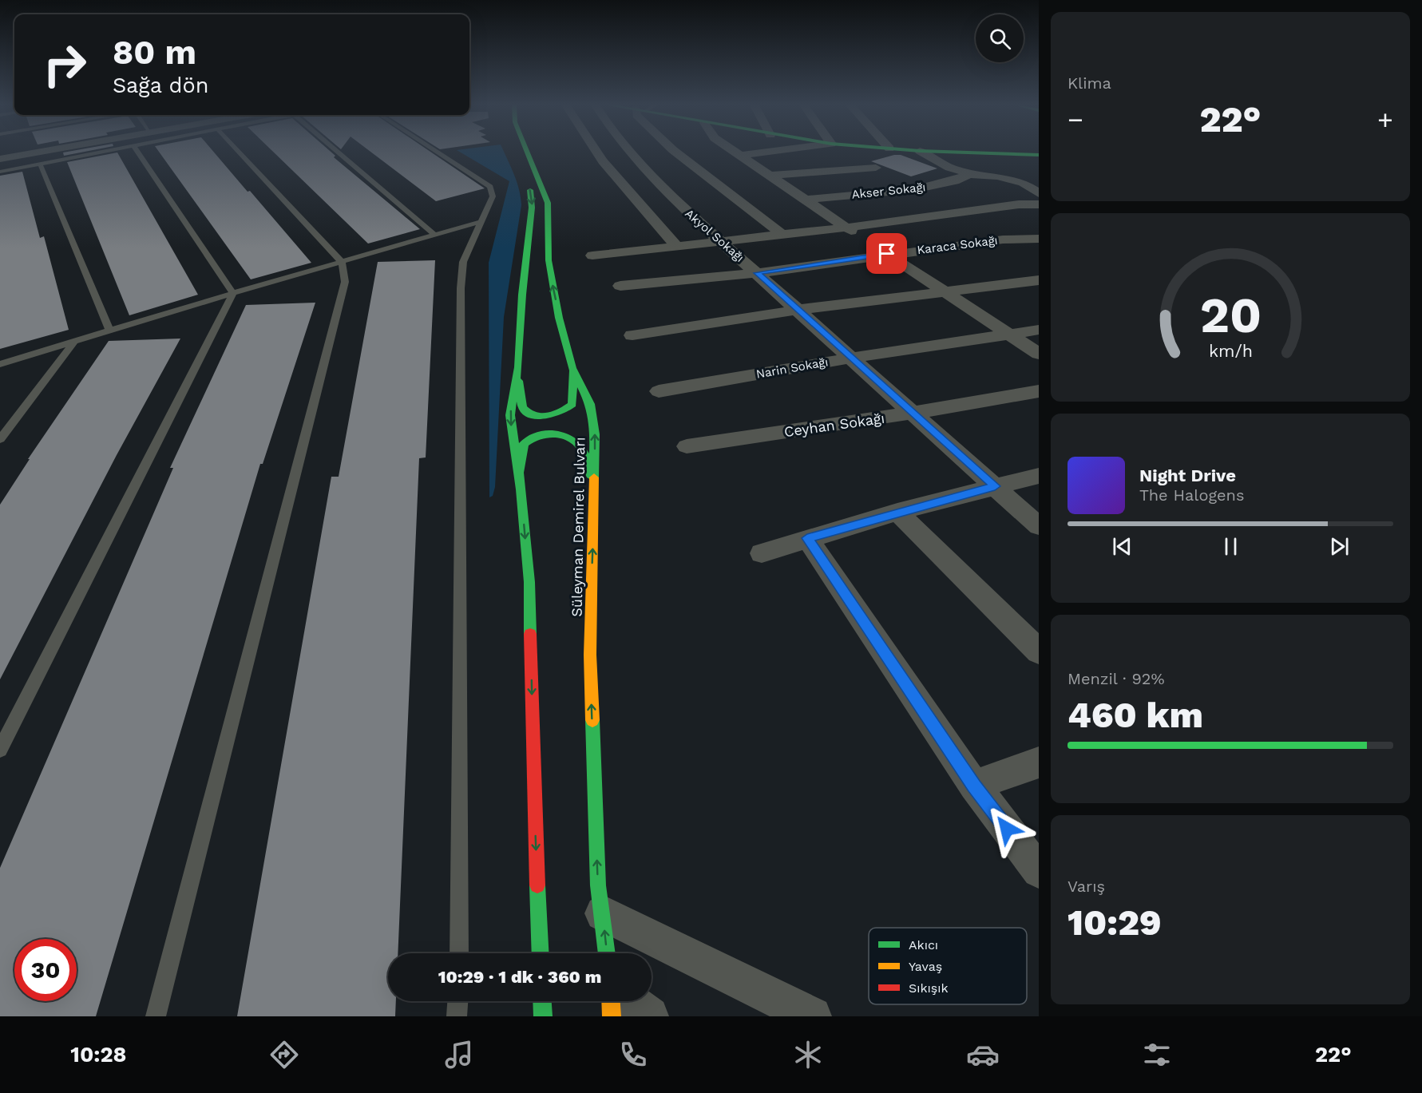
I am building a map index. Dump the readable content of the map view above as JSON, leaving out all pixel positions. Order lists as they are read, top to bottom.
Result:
{
  "streets": {
    "main road": ["Süleyman Demirel Bulvarı"],
    "street": [
      "Akser Sokağı",
      "Akyol Sokağı",
      "Karaca Sokağı",
      "Narin Sokağı",
      "Ceyhan Sokağı"
    ]
  },
  "crossings": [
    ["Akyol Sokağı", "Karaca Sokağı"],
    ["Akyol Sokağı", "Narin Sokağı"],
    ["Akyol Sokağı", "Ceyhan Sokağı"]
  ],
  "legend": ["Akıcı", "Yavaş", "Sıkışık"],
  "page": {
    "tile": [
      "Klima",
      ["Menzil · 92%", "460 km"],
      ["Varış", "10:29"]
    ],
    "turn": ["80 m", "Sağa dön"],
    "heat": ["−", "22°", "+"],
    "song": ["Night Drive", "The Halogens"],
    "limit": "30",
    "trip": "10:29 · 1 dk · 360 m",
    "tabs": ["10:28", "22°"],
    "gauge": ["20", "km/h"]
  }
}
